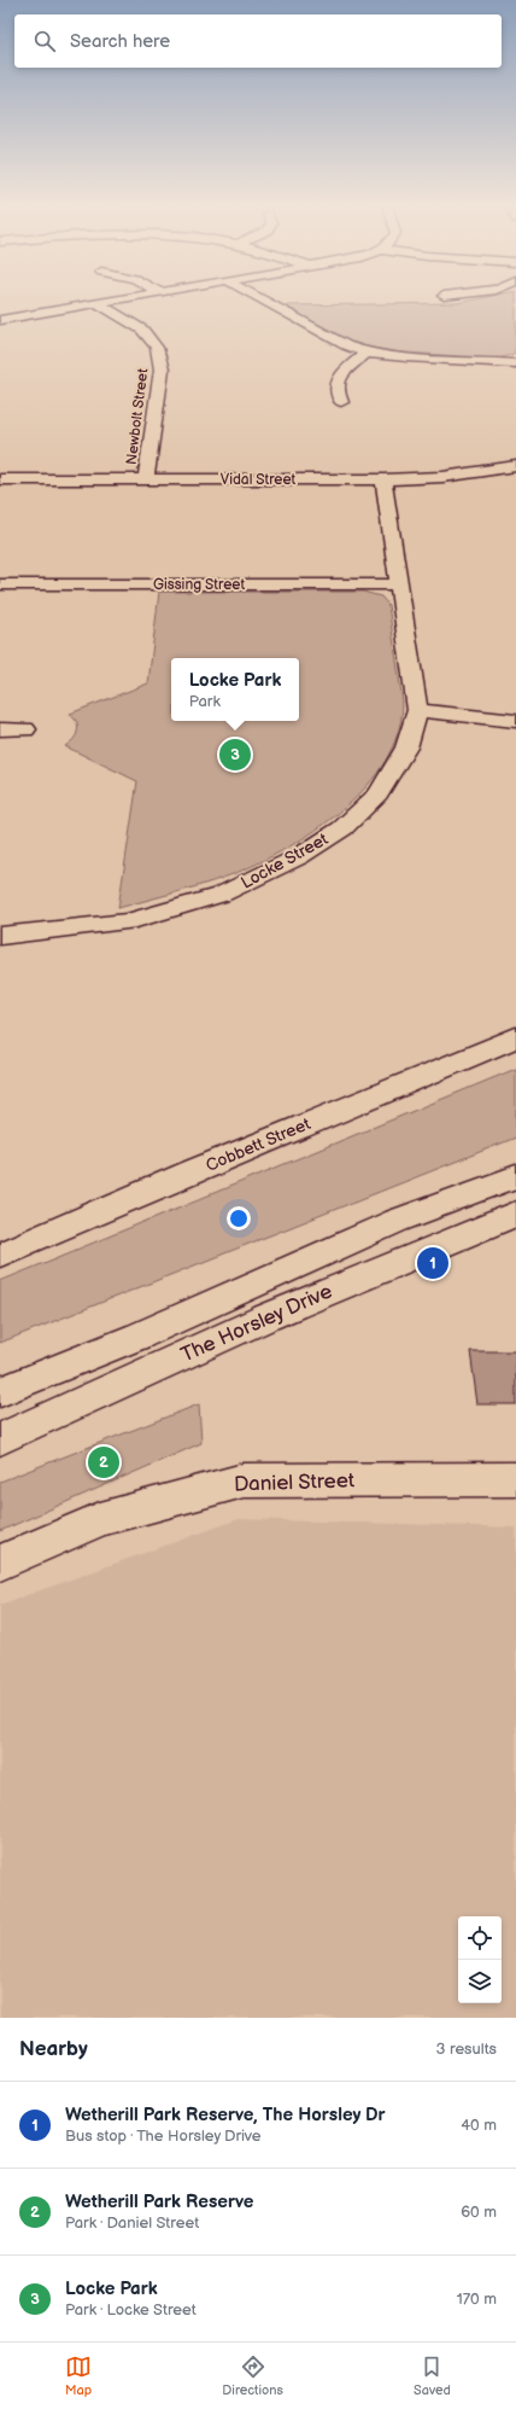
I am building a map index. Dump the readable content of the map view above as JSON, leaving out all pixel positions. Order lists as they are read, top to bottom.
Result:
{
  "streets": {
    "street": [
      "Newbolt Street",
      "Vidal Street",
      "Gissing Street",
      "Locke Street",
      "Cobbett Street",
      "The Horsley Drive",
      "Daniel Street"
    ]
  },
  "crossings": [
    ["Newbolt Street", "Vidal Street"],
    ["Vidal Street", "Locke Street"],
    ["Gissing Street", "Locke Street"]
  ],
  "page": {
    "search": "Search here",
    "popup": ["Locke Park", "Park"],
    "pins": ["3", "1", "2"],
    "heading": ["Nearby", "3 results"],
    "list": [
      {
        "mark": "1",
        "name": "Wetherill Park Reserve, The Horsley Dr",
        "note": "Bus stop · The Horsley Drive",
        "value": "40 m"
      },
      {
        "mark": "2",
        "name": "Wetherill Park Reserve",
        "note": "Park · Daniel Street",
        "value": "60 m"
      },
      {
        "mark": "3",
        "name": "Locke Park",
        "note": "Park · Locke Street",
        "value": "170 m"
      }
    ],
    "nav": ["Map", "Directions", "Saved"]
  }
}
